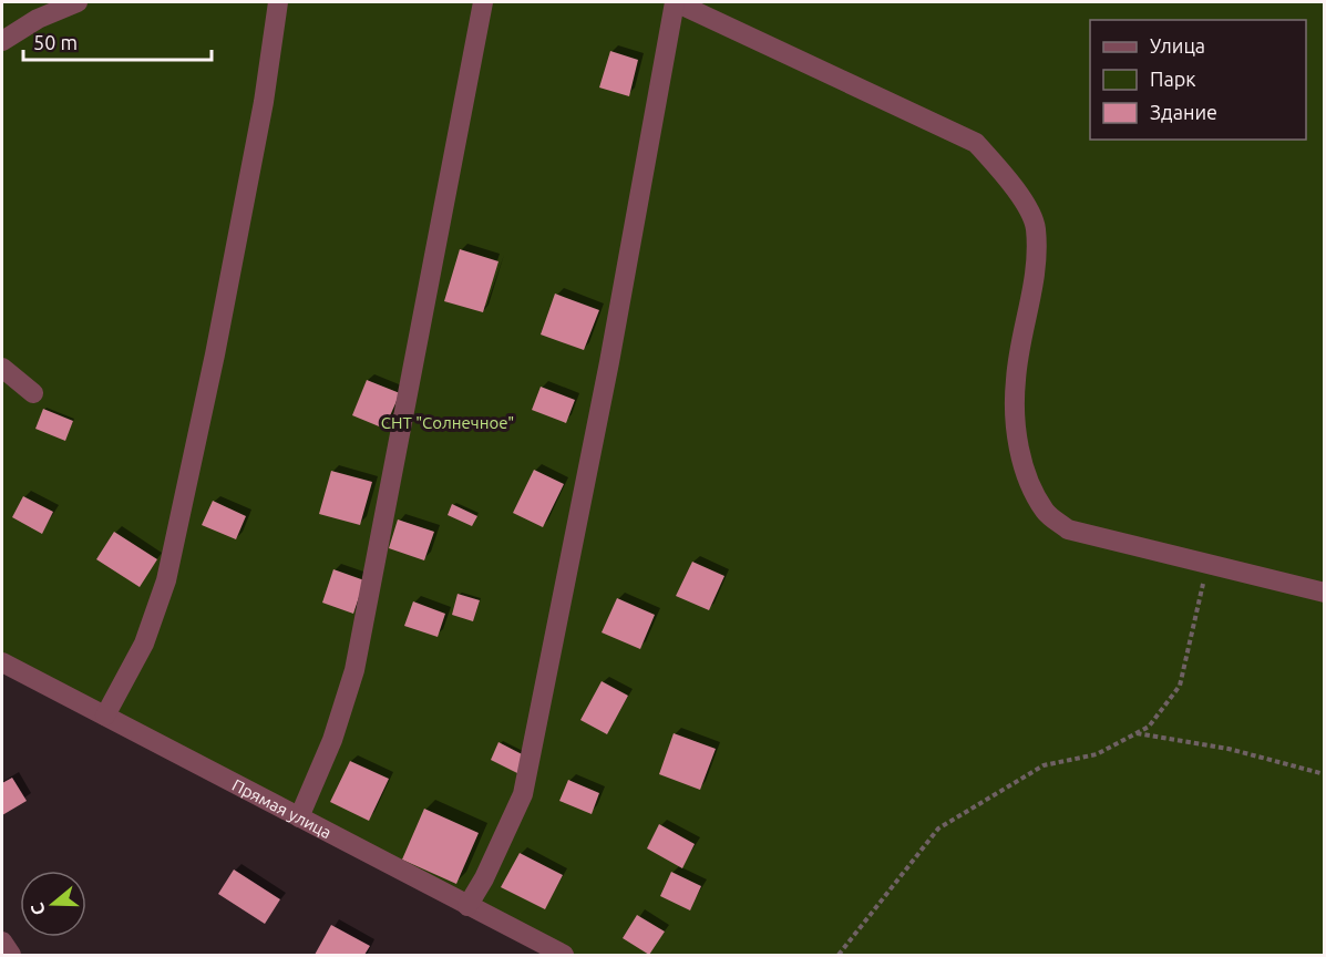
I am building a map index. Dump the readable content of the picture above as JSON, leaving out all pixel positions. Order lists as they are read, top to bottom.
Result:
{
  "streets": {
    "street": ["Прямая улица"]
  },
  "parks": ["СНТ \"Солнечное\""],
  "legend": ["Улица", "Парк", "Здание"],
  "scale_bar": "50 m",
  "north": "left"
}
